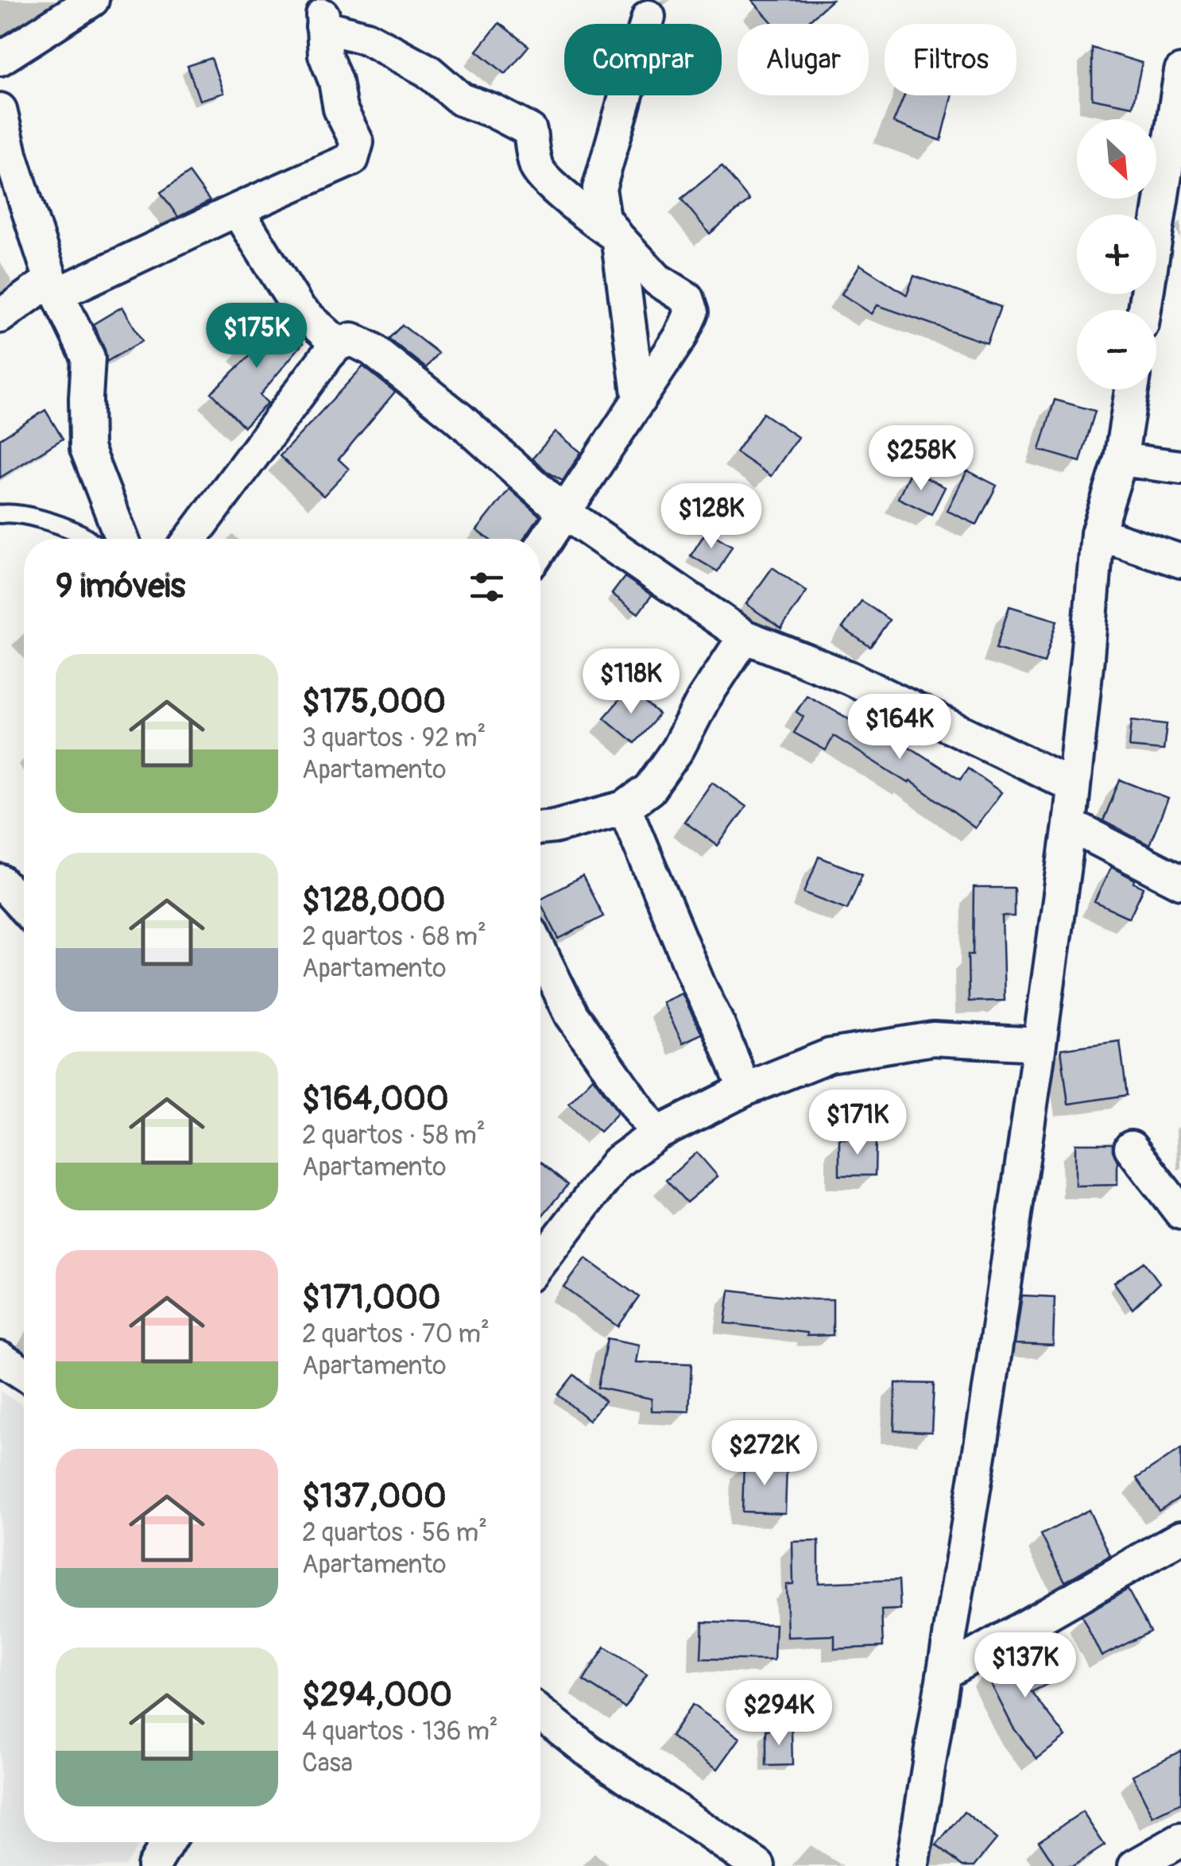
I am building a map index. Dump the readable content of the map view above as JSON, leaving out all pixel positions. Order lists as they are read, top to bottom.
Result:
{
  "north": "bottom right",
  "page": {
    "chip": ["Comprar", "Alugar", "Filtros"],
    "map_buttons": ["+", "−"],
    "price": [
      "$175K",
      "$258K",
      "$128K",
      "$118K",
      "$164K",
      "$171K",
      "$272K",
      "$137K",
      "$294K"
    ],
    "heading": "9 imóveis",
    "list": [
      {
        "name": "$175,000",
        "note": "3 quartos · 92 m² · Apartamento"
      },
      {
        "name": "$128,000",
        "note": "2 quartos · 68 m² · Apartamento"
      },
      {
        "name": "$164,000",
        "note": "2 quartos · 58 m² · Apartamento"
      },
      {
        "name": "$171,000",
        "note": "2 quartos · 70 m² · Apartamento"
      },
      {
        "name": "$137,000",
        "note": "2 quartos · 56 m² · Apartamento"
      },
      {
        "name": "$294,000",
        "note": "4 quartos · 136 m² · Casa"
      }
    ]
  }
}
